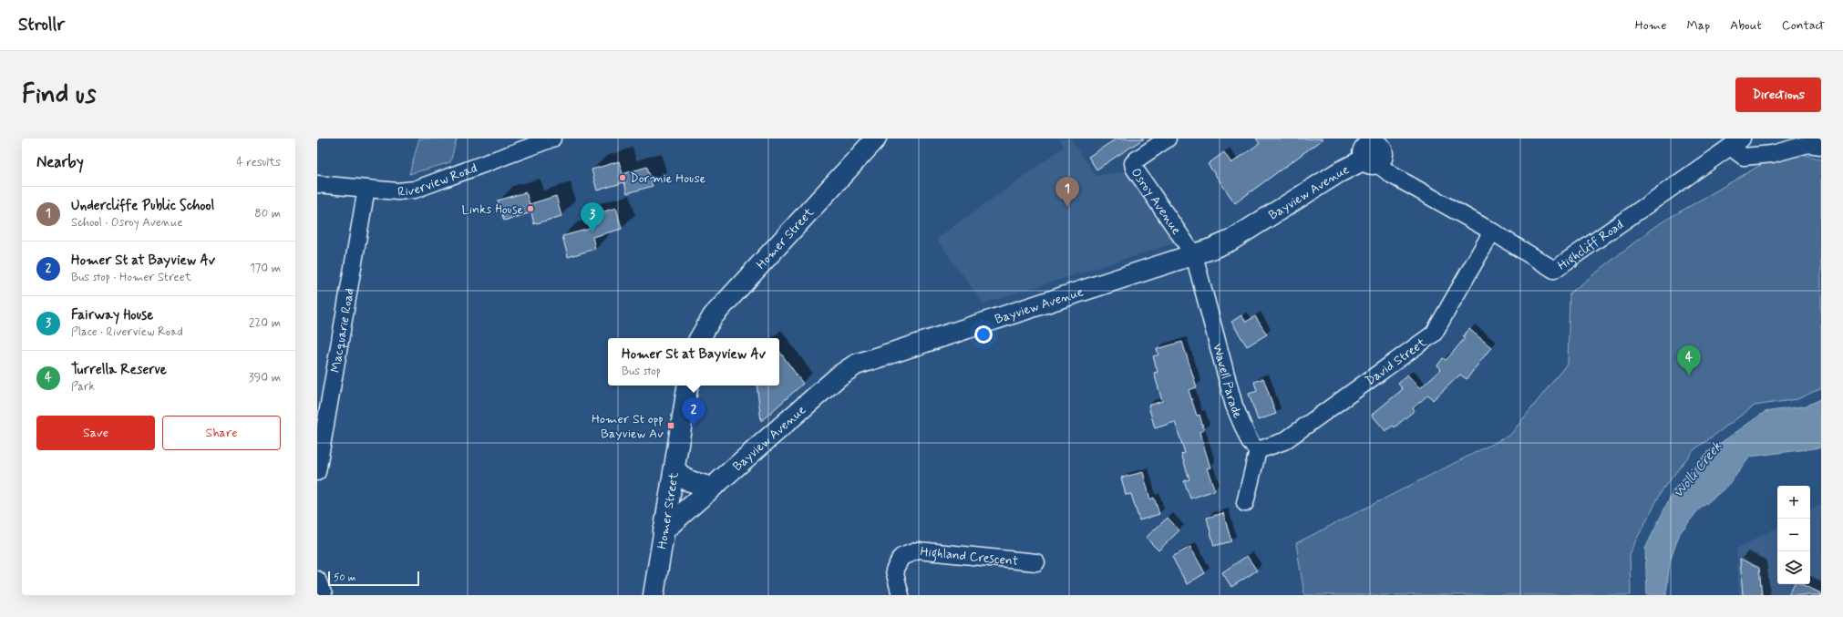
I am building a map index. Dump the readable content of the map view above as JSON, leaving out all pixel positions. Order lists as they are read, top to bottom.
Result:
{
  "streets": {
    "main road": ["Bayview Avenue", "Homer Street"],
    "street": [
      "Riverview Road",
      "Osroy Avenue",
      "Highcliff Road",
      "Macquarie Road",
      "David Street",
      "Wavell Parade",
      "Highland Crescent"
    ]
  },
  "crossings": [
    ["Riverview Road", "Macquarie Road"],
    ["Bayview Avenue", "Osroy Avenue"],
    ["Bayview Avenue", "Homer Street"],
    ["Bayview Avenue", "Highcliff Road"],
    ["Bayview Avenue", "Wavell Parade"],
    ["Osroy Avenue", "Wavell Parade"],
    ["Highcliff Road", "David Street"],
    ["David Street", "Wavell Parade"]
  ],
  "water": ["Wolli Creek"],
  "places": {
    "other": ["Dormie House", "Links House"],
    "transit": ["Homer St opp Bayview Av"]
  },
  "scale_bar": "50 m",
  "page": {
    "header": "Strollr",
    "nav": [
      "Home",
      "Map",
      "About",
      "Contact"
    ],
    "buttons": [
      "Directions",
      ["Save", "Share"]
    ],
    "title": "Find us",
    "heading": ["Nearby", "4 results"],
    "pins": [
      "1",
      "3",
      "4",
      "2"
    ],
    "list": [
      {
        "mark": "1",
        "name": "Undercliffe Public School",
        "note": "School · Osroy Avenue",
        "value": "80 m"
      },
      {
        "mark": "2",
        "name": "Homer St at Bayview Av",
        "note": "Bus stop · Homer Street",
        "value": "170 m"
      },
      {
        "mark": "3",
        "name": "Fairway House",
        "note": "Place · Riverview Road",
        "value": "220 m"
      },
      {
        "mark": "4",
        "name": "Turrella Reserve",
        "note": "Park",
        "value": "390 m"
      }
    ],
    "popup": ["Homer St at Bayview Av", "Bus stop"],
    "map_buttons": ["+", "−"],
    "scale": "50 m"
  }
}
